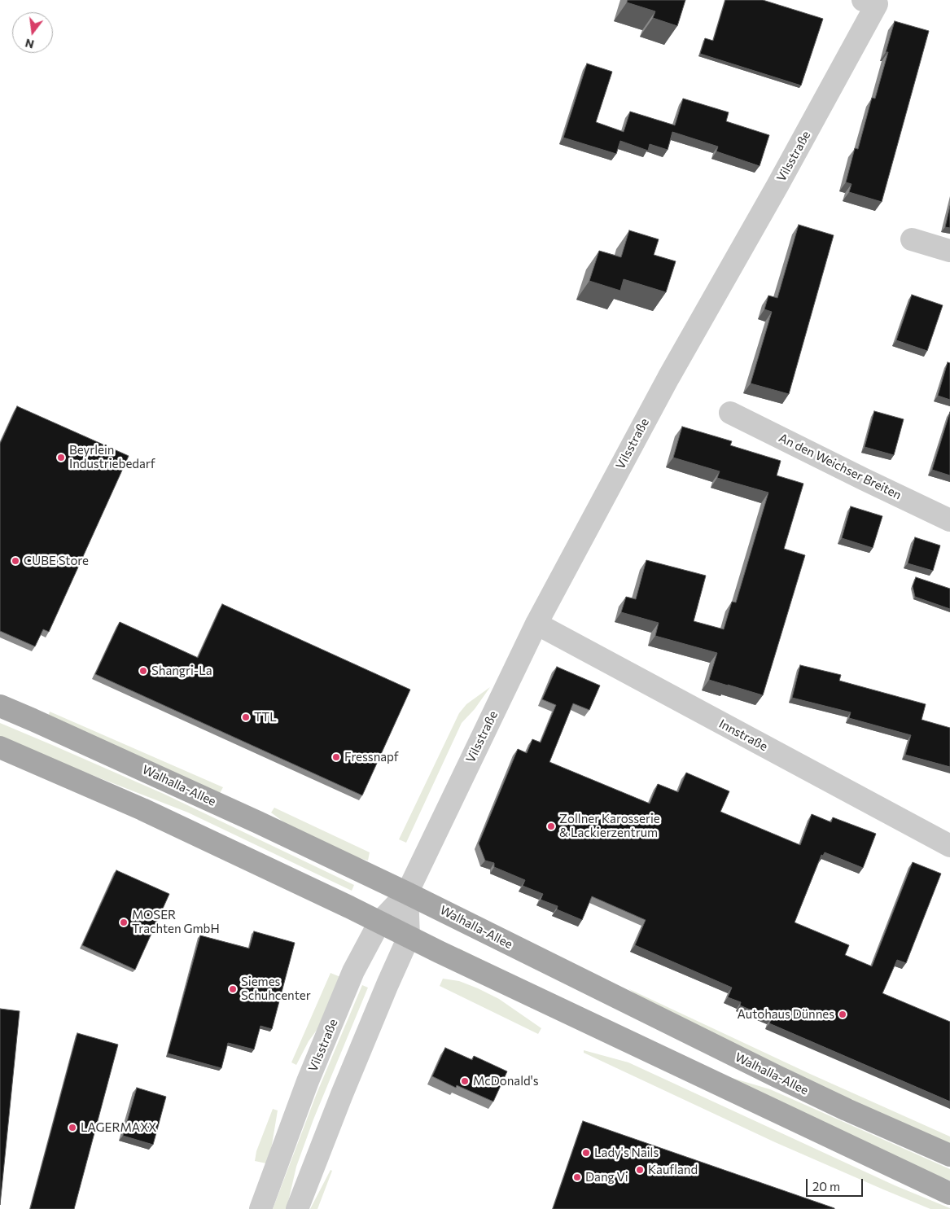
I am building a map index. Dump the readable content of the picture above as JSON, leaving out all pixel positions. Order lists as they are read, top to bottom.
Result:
{
  "streets": {
    "main road": ["Walhalla-Allee"],
    "street": ["Vilsstraße", "An den Weichser Breiten", "Innstraße"]
  },
  "crossings": [
    ["Vilsstraße", "Innstraße"],
    ["Vilsstraße", "Walhalla-Allee"]
  ],
  "places": [
    "Beyrlein Industriebedarf",
    "CUBE Store",
    "Shangri-La",
    "TTL",
    "Fressnapf",
    "Zollner Karosserie & Lackierzentrum",
    "MOSER Trachten GmbH",
    "Siemes Schuhcenter",
    "Autohaus Dünnes",
    "McDonald's",
    "LAGERMAXX",
    "Lady's Nails",
    "Kaufland",
    "Dang Vi"
  ],
  "scale_bar": "20 m",
  "north": "bottom"
}
